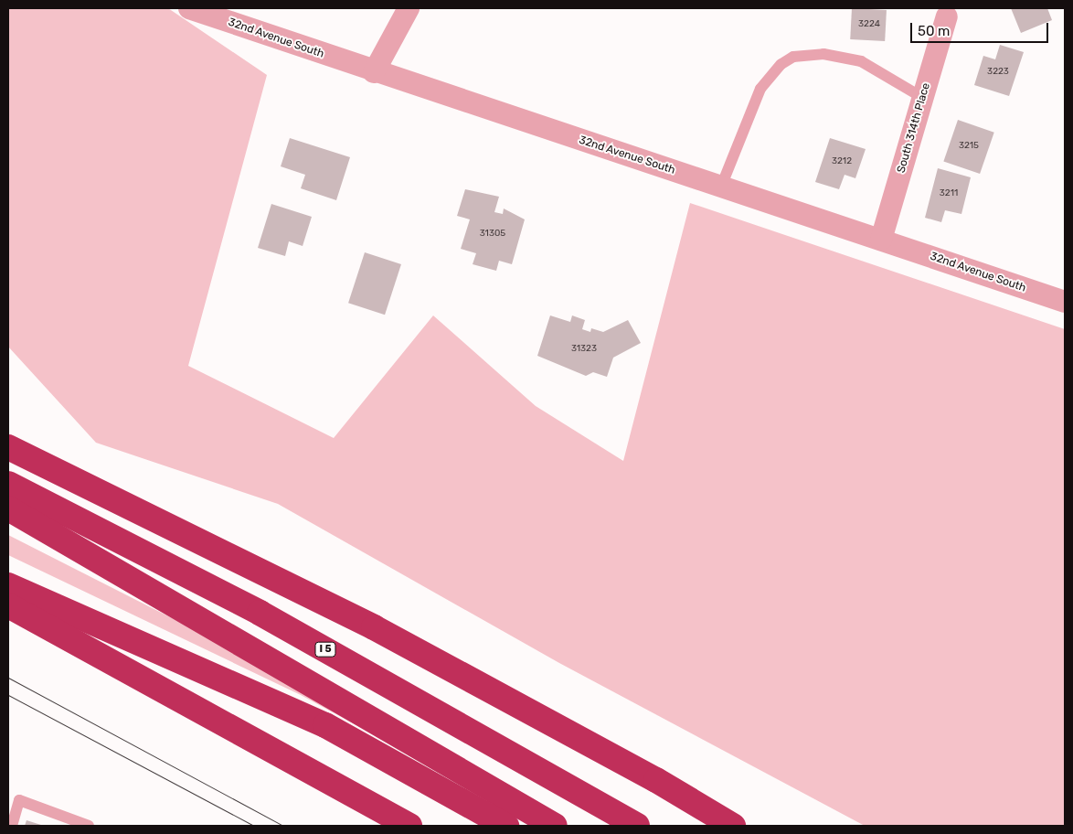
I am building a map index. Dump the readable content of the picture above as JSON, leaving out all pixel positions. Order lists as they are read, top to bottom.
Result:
{
  "streets": {
    "highway": ["I 5"],
    "street": ["32nd Avenue South", "South 314th Place"]
  },
  "crossings": [
    ["32nd Avenue South", "South 314th Place"]
  ],
  "house_numbers": [
    "3224",
    "3223",
    "3215",
    "3212",
    "3211",
    "31305",
    "31323"
  ],
  "scale_bar": "50 m"
}
